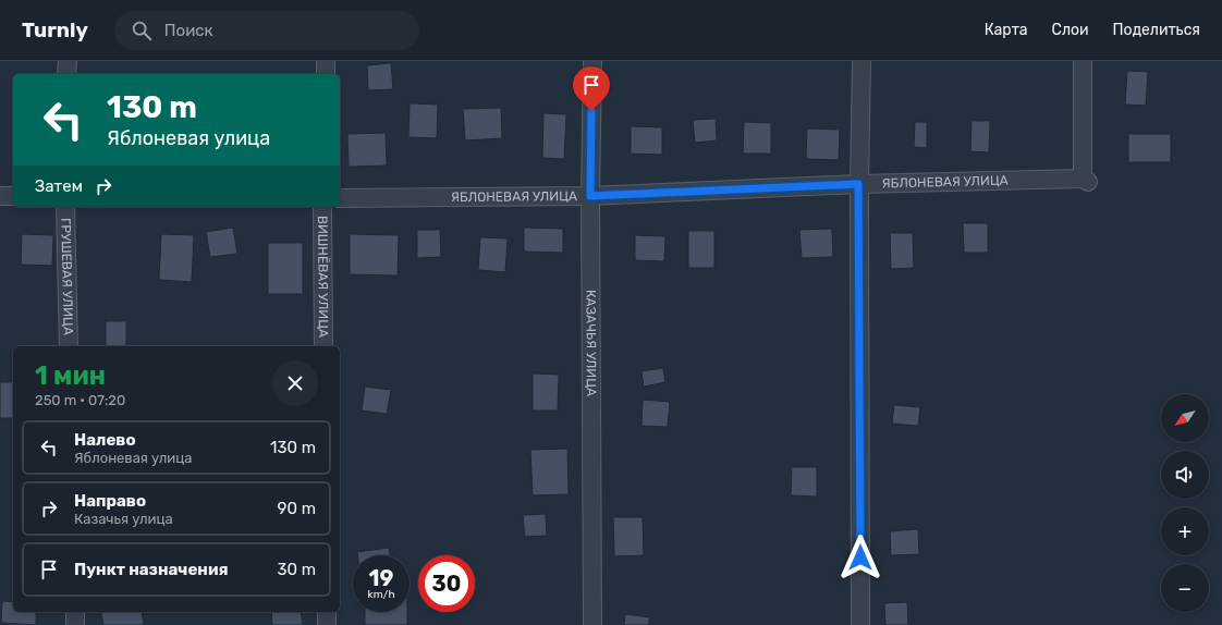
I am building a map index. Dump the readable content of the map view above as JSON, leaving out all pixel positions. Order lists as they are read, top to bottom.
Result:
{
  "streets": {
    "street": [
      "ЯБЛОНЕВАЯ УЛИЦА",
      "ГРУШЕВАЯ УЛИЦА",
      "ВИШНЁВАЯ УЛИЦА",
      "КАЗАЧЬЯ УЛИЦА"
    ]
  },
  "crossings": [
    ["ЯБЛОНЕВАЯ УЛИЦА", "КАЗАЧЬЯ УЛИЦА"]
  ],
  "north": "bottom left",
  "page": {
    "header": "Turnly",
    "search": "Поиск",
    "nav": ["Карта", "Слои", "Поделиться"],
    "turn": ["130 m", "Яблоневая улица"],
    "then": "Затем",
    "heading": ["1 мин", "250 m · 07:20"],
    "map_buttons": ["+", "−"],
    "list": [
      {
        "name": "Налево",
        "note": "Яблоневая улица",
        "value": "130 m"
      },
      {
        "name": "Направо",
        "note": "Казачья улица",
        "value": "90 m"
      },
      {
        "name": "Пункт назначения",
        "value": "30 m"
      }
    ],
    "speed": "19 km/h",
    "limit": "30"
  }
}
